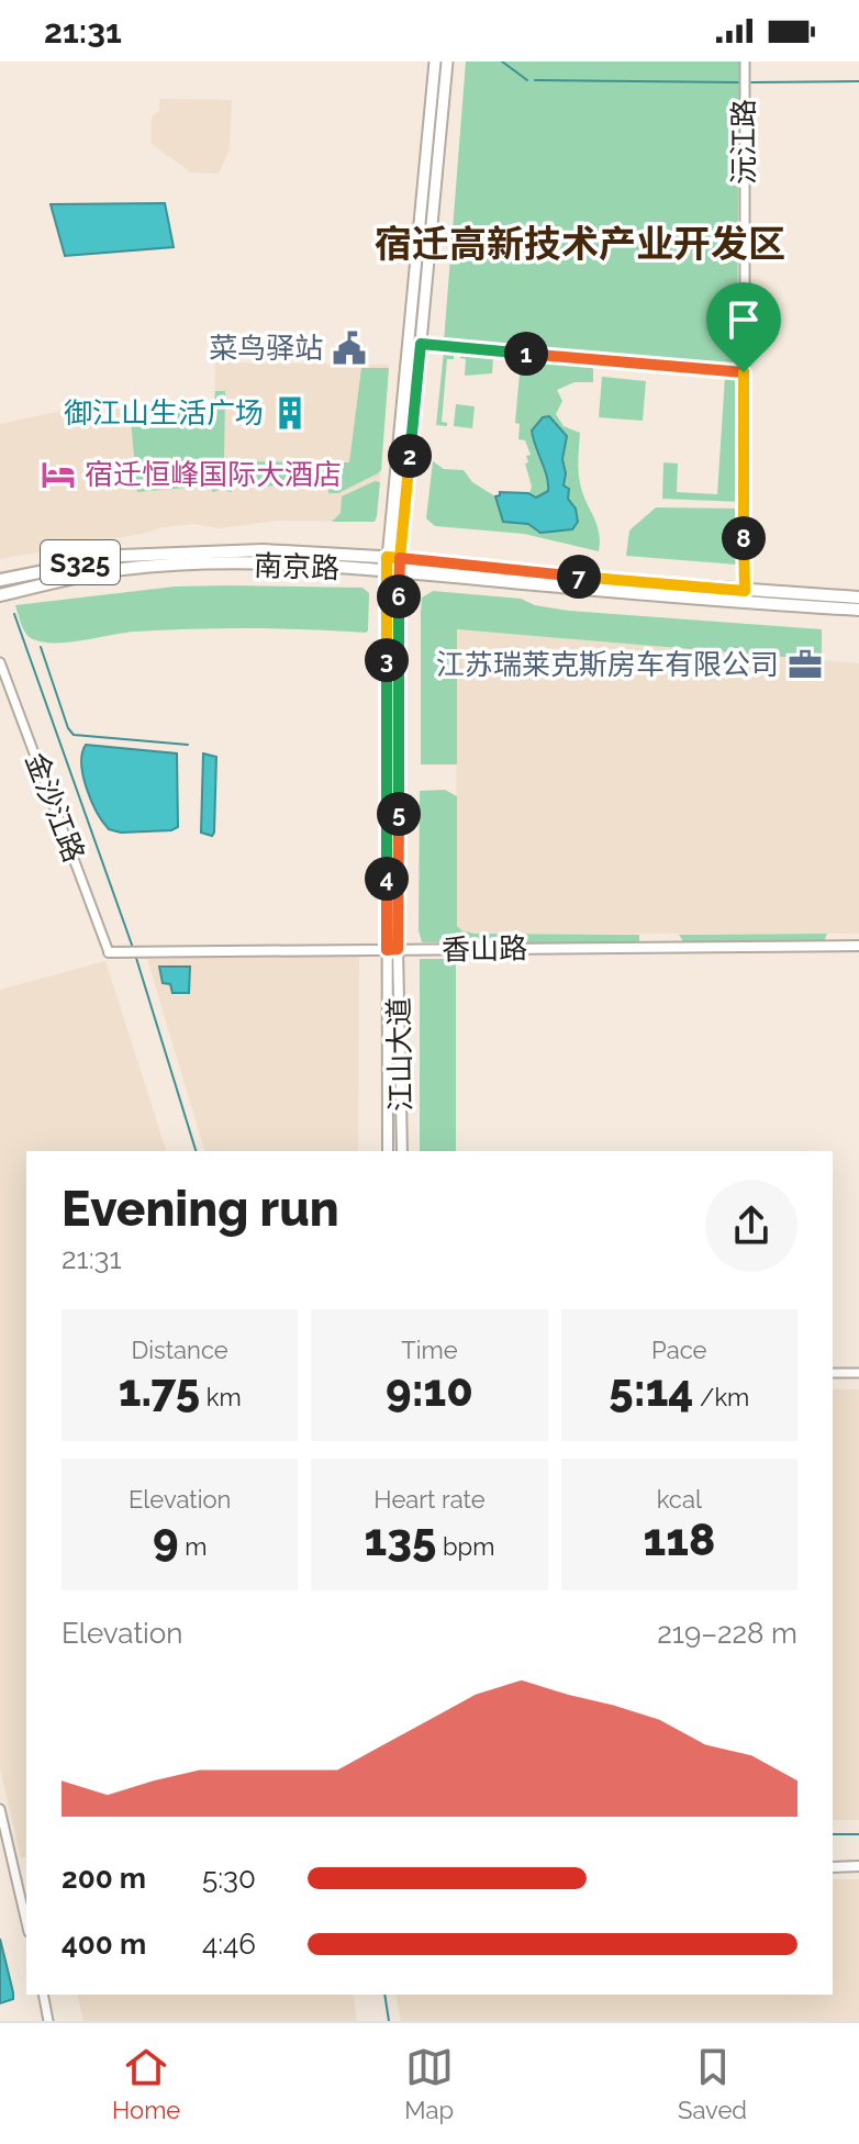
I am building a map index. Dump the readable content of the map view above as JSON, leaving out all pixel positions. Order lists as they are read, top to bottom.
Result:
{
  "streets": {
    "main road": ["S325", "南京路", "江山大道"],
    "street": ["沅江路", "金沙江路", "香山路"]
  },
  "crossings": [
    ["沅江路", "南京路"],
    ["南京路", "江山大道"],
    ["金沙江路", "香山路"],
    ["香山路", "江山大道"]
  ],
  "districts": ["宿迁高新技术产业开发区"],
  "places": {
    "public building": ["菜鸟驿站"],
    "building": ["御江山生活广场"],
    "hotel": ["宿迁恒峰国际大酒店"],
    "office": ["江苏瑞莱克斯房车有限公司"]
  },
  "page": {
    "status": "21:31",
    "pins": [
      "1",
      "2",
      "8",
      "7",
      "6",
      "3",
      "5",
      "4"
    ],
    "heading": ["Evening run", "21:31"],
    "stats": [
      ["Distance", "1.75 km"],
      ["Time", "9:10"],
      ["Pace", "5:14 /km"],
      ["Elevation", "9 m"],
      ["Heart rate", "135 bpm"],
      ["kcal", "118"]
    ],
    "chart": ["Elevation", "219–228 m"],
    "list": [
      {
        "name": "200 m",
        "note": "5:30"
      },
      {
        "name": "400 m",
        "note": "4:46"
      }
    ],
    "tabs": ["Home", "Map", "Saved"]
  }
}
